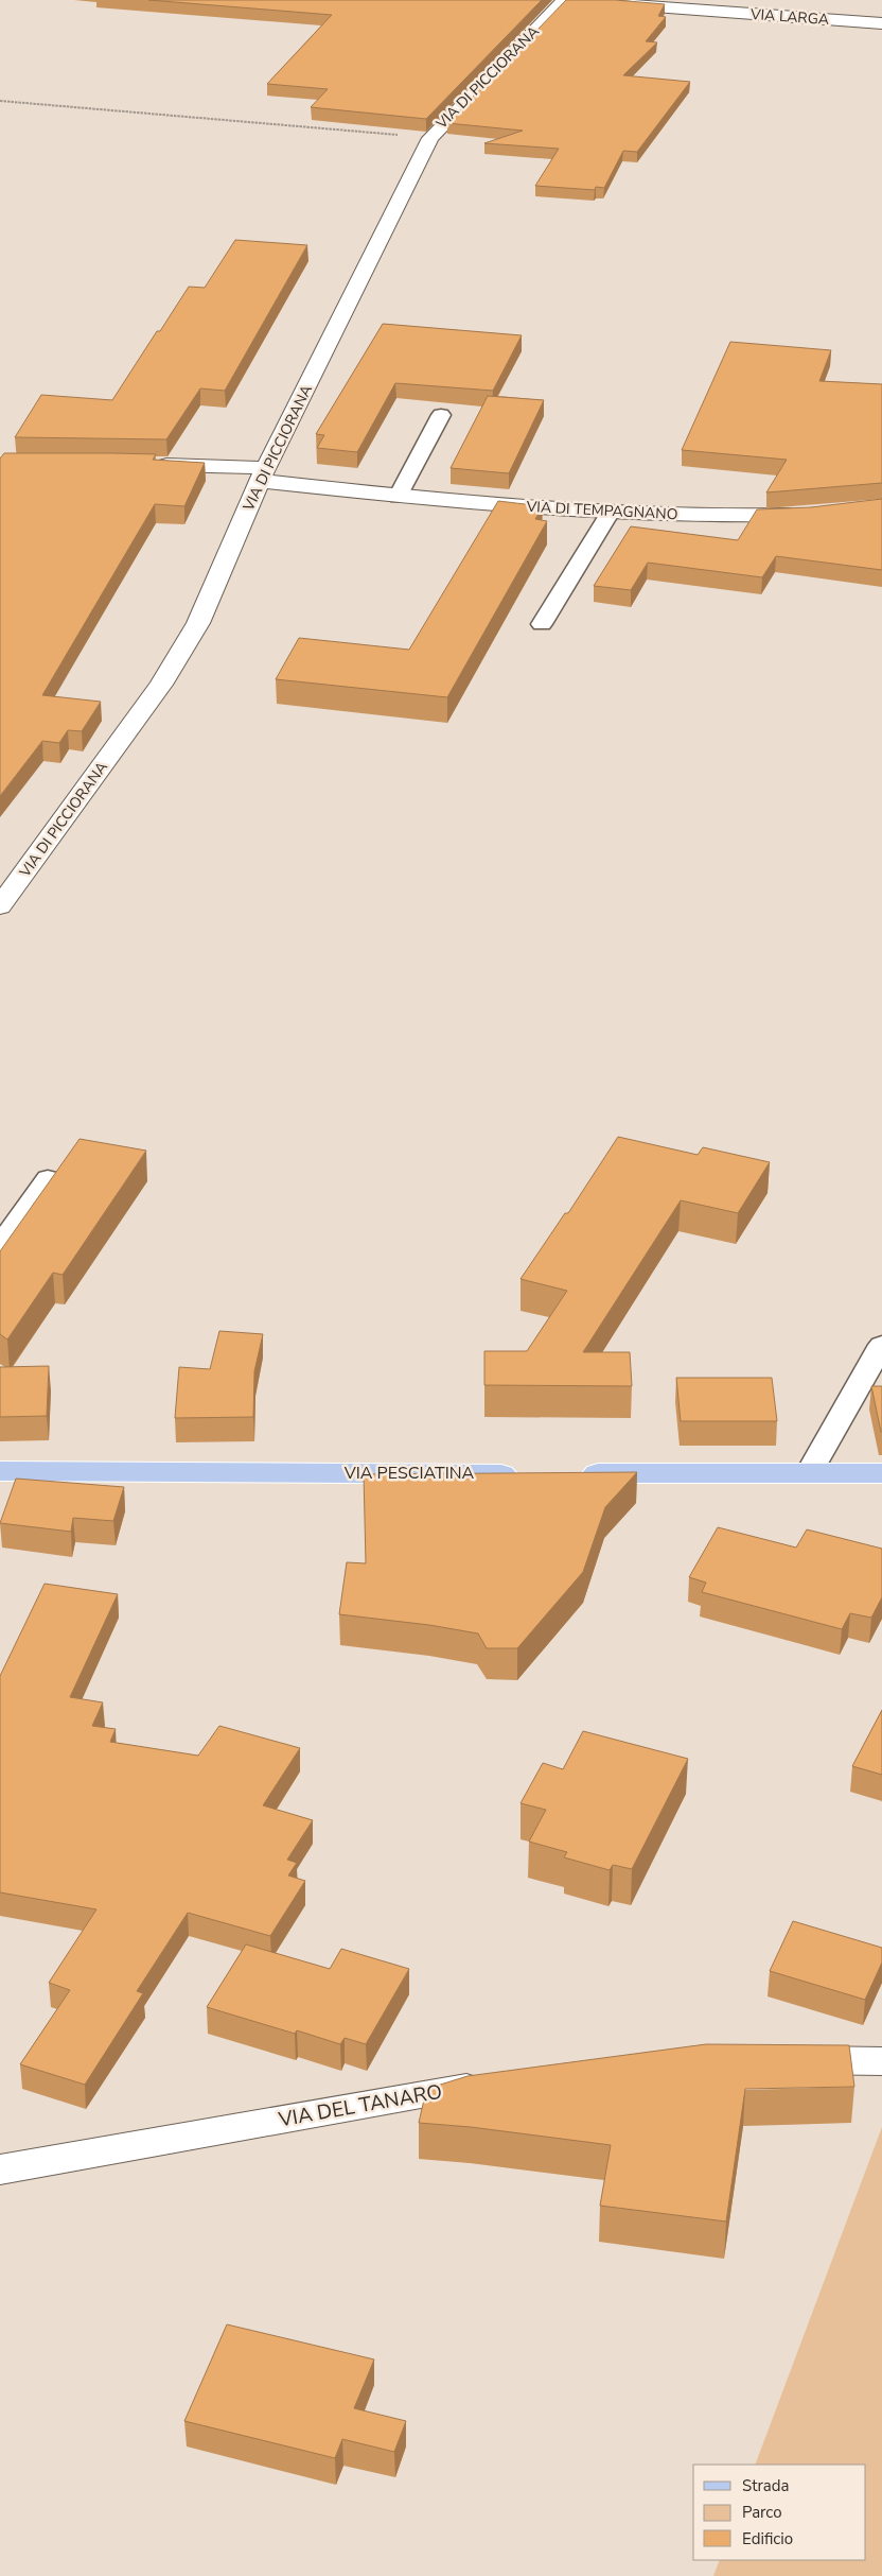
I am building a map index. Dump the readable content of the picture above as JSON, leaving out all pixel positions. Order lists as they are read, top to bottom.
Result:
{
  "streets": {
    "main road": ["VIA PESCIATINA"],
    "street": [
      "VIA LARGA",
      "VIA DI PICCIORANA",
      "VIA DI TEMPAGNANO",
      "VIA DEL TANARO"
    ]
  },
  "crossings": [
    ["VIA DI PICCIORANA", "VIA DI TEMPAGNANO"]
  ],
  "legend": ["Strada", "Parco", "Edificio"]
}
